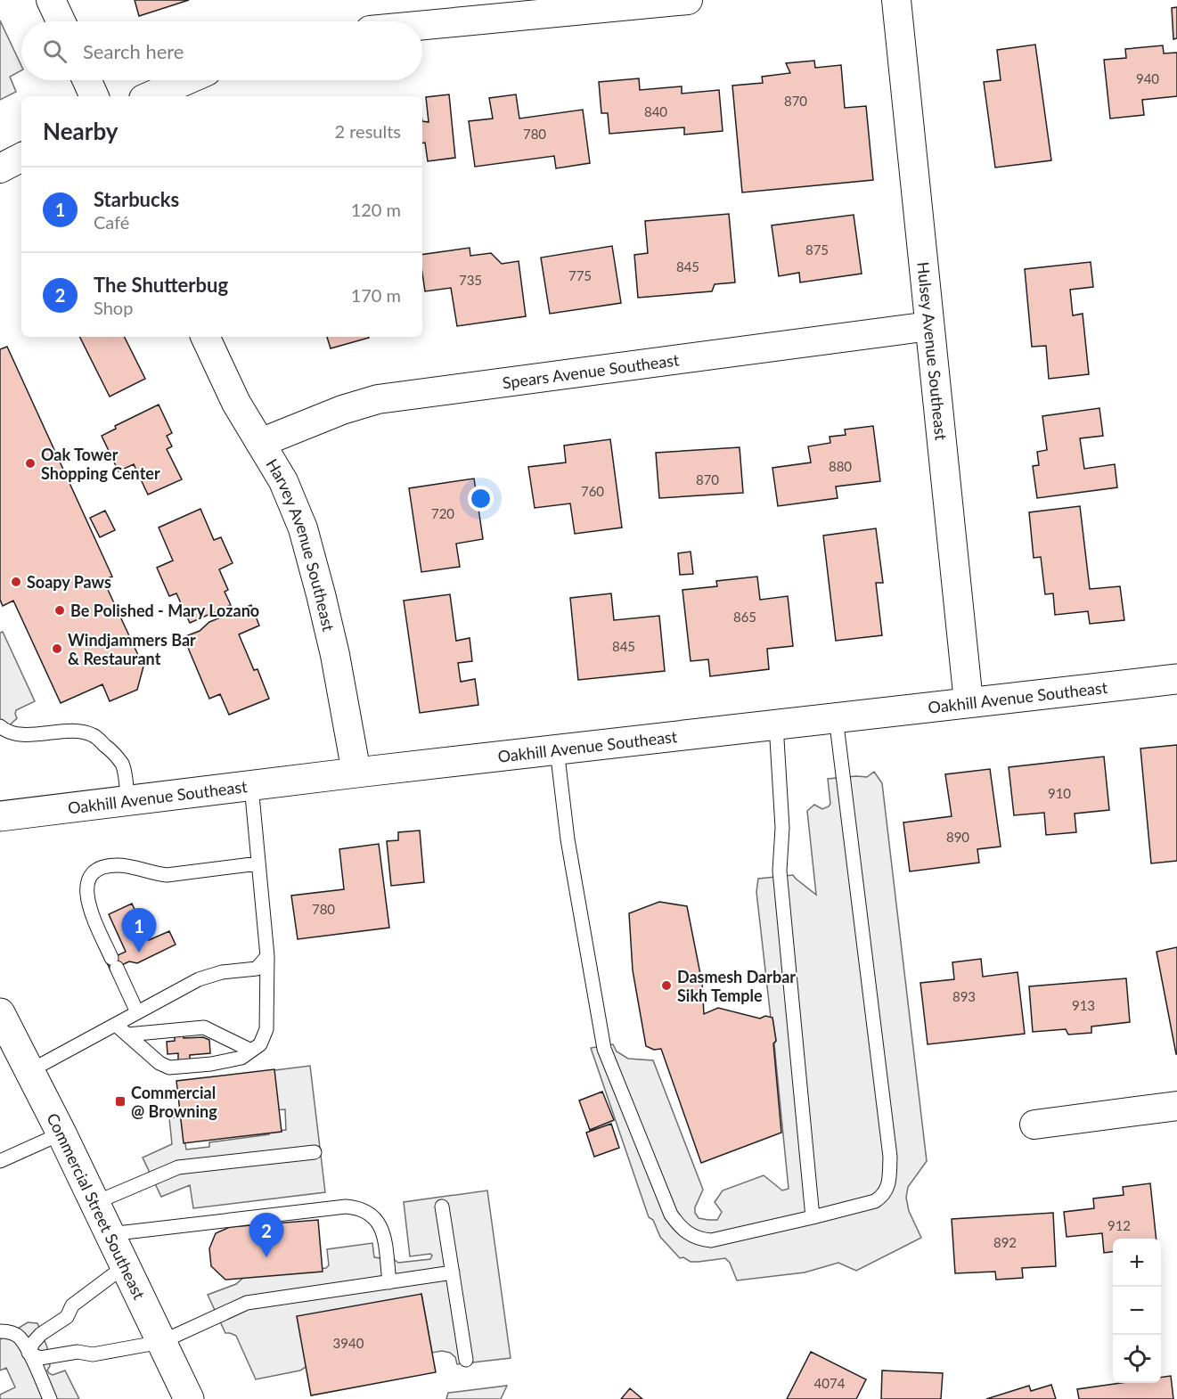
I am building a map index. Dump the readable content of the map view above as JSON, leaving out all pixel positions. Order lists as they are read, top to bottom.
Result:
{
  "streets": {
    "street": [
      "Hulsey Avenue Southeast",
      "Spears Avenue Southeast",
      "Harvey Avenue Southeast",
      "Oakhill Avenue Southeast",
      "Commercial Street Southeast"
    ]
  },
  "crossings": [
    ["Hulsey Avenue Southeast", "Spears Avenue Southeast"],
    ["Hulsey Avenue Southeast", "Oakhill Avenue Southeast"],
    ["Spears Avenue Southeast", "Harvey Avenue Southeast"],
    ["Harvey Avenue Southeast", "Oakhill Avenue Southeast"]
  ],
  "places": {
    "other": [
      "Oak Tower Shopping Center",
      "Soapy Paws",
      "Be Polished - Mary Lozano",
      "Windjammers Bar & Restaurant",
      "Dasmesh Darbar Sikh Temple"
    ],
    "transit": ["Commercial @ Browning"]
  },
  "house_numbers": [
    "940",
    "870",
    "840",
    "780",
    "875",
    "845",
    "775",
    "735",
    "880",
    "870",
    "760",
    "720",
    "865",
    "845",
    "910",
    "890",
    "780",
    "893",
    "913",
    "912",
    "892",
    "3940",
    "4074"
  ],
  "page": {
    "search": "Search here",
    "heading": ["Nearby", "2 results"],
    "list": [
      {
        "mark": "1",
        "name": "Starbucks",
        "note": "Café",
        "value": "120 m"
      },
      {
        "mark": "2",
        "name": "The Shutterbug",
        "note": "Shop",
        "value": "170 m"
      }
    ],
    "pins": ["1", "2"],
    "map_buttons": ["+", "−"]
  }
}
